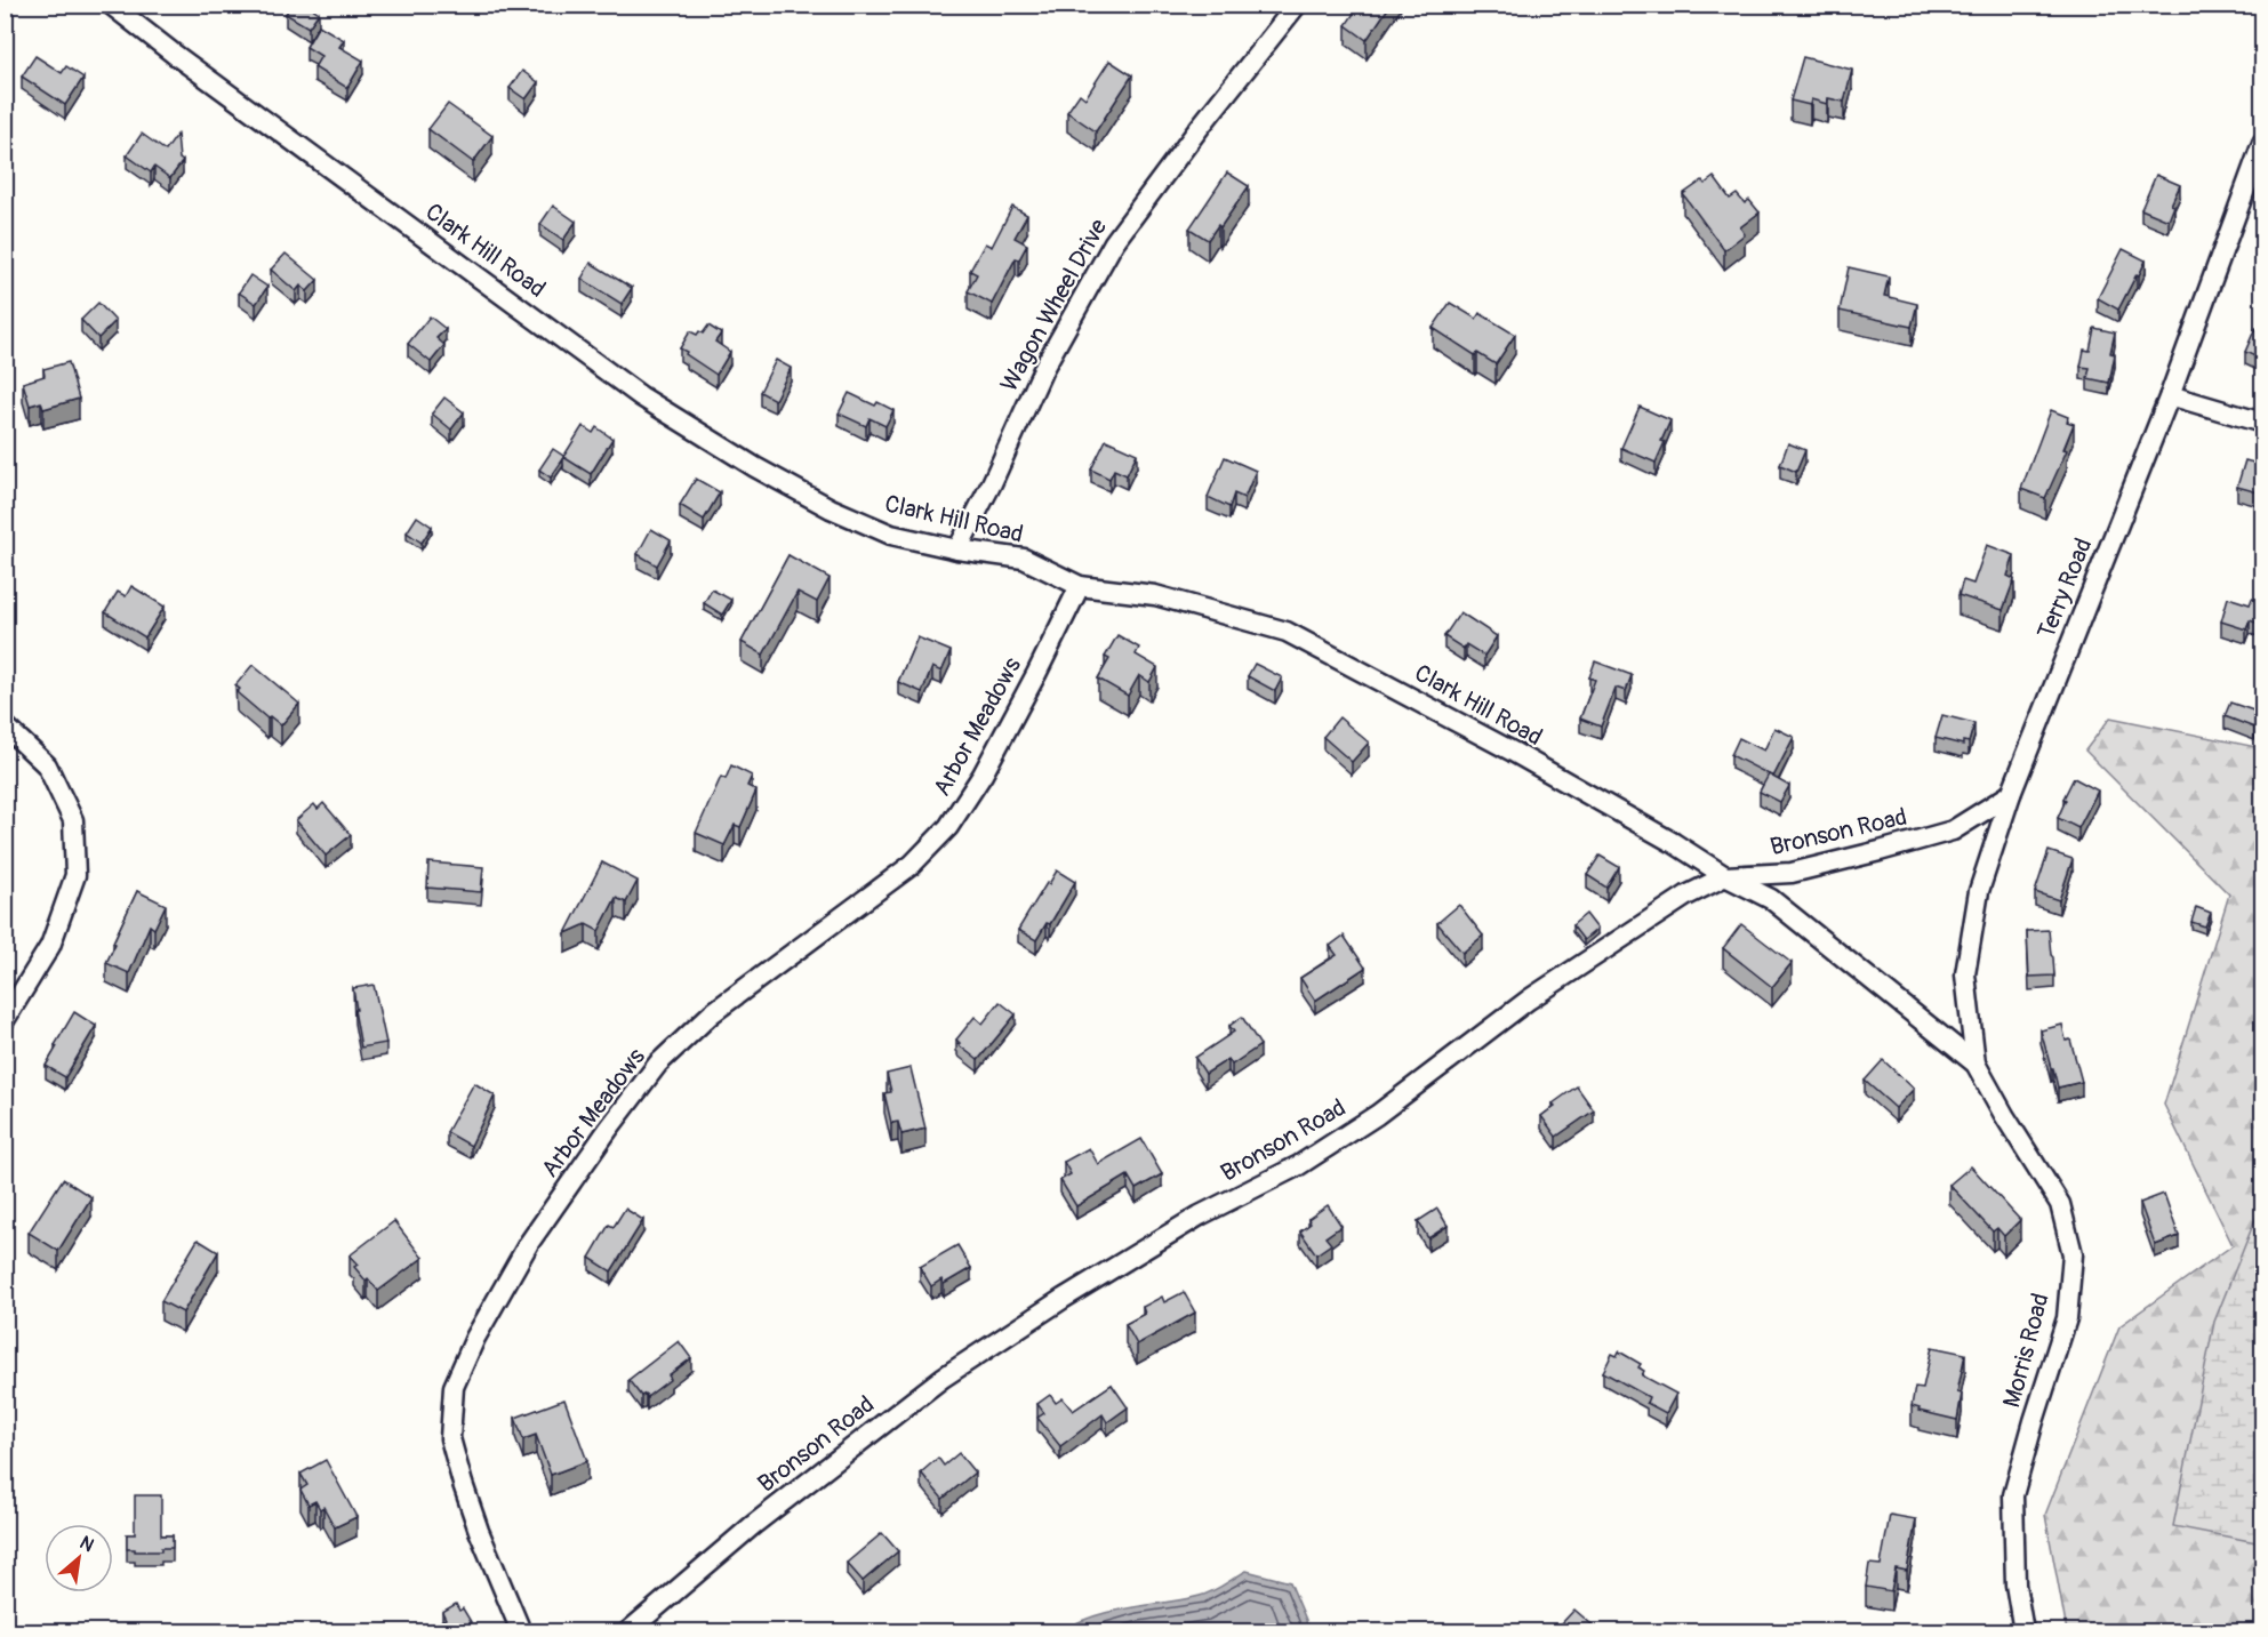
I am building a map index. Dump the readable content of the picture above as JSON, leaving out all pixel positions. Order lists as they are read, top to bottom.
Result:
{
  "streets": {
    "street": [
      "Clark Hill Road",
      "Wagon Wheel Drive",
      "Terry Road",
      "Arbor Meadows",
      "Bronson Road",
      "Morris Road"
    ]
  },
  "crossings": [
    ["Clark Hill Road", "Wagon Wheel Drive"],
    ["Clark Hill Road", "Terry Road"],
    ["Clark Hill Road", "Arbor Meadows"],
    ["Clark Hill Road", "Bronson Road"],
    ["Clark Hill Road", "Morris Road"],
    ["Terry Road", "Bronson Road"],
    ["Terry Road", "Morris Road"]
  ],
  "north": "top right"
}
